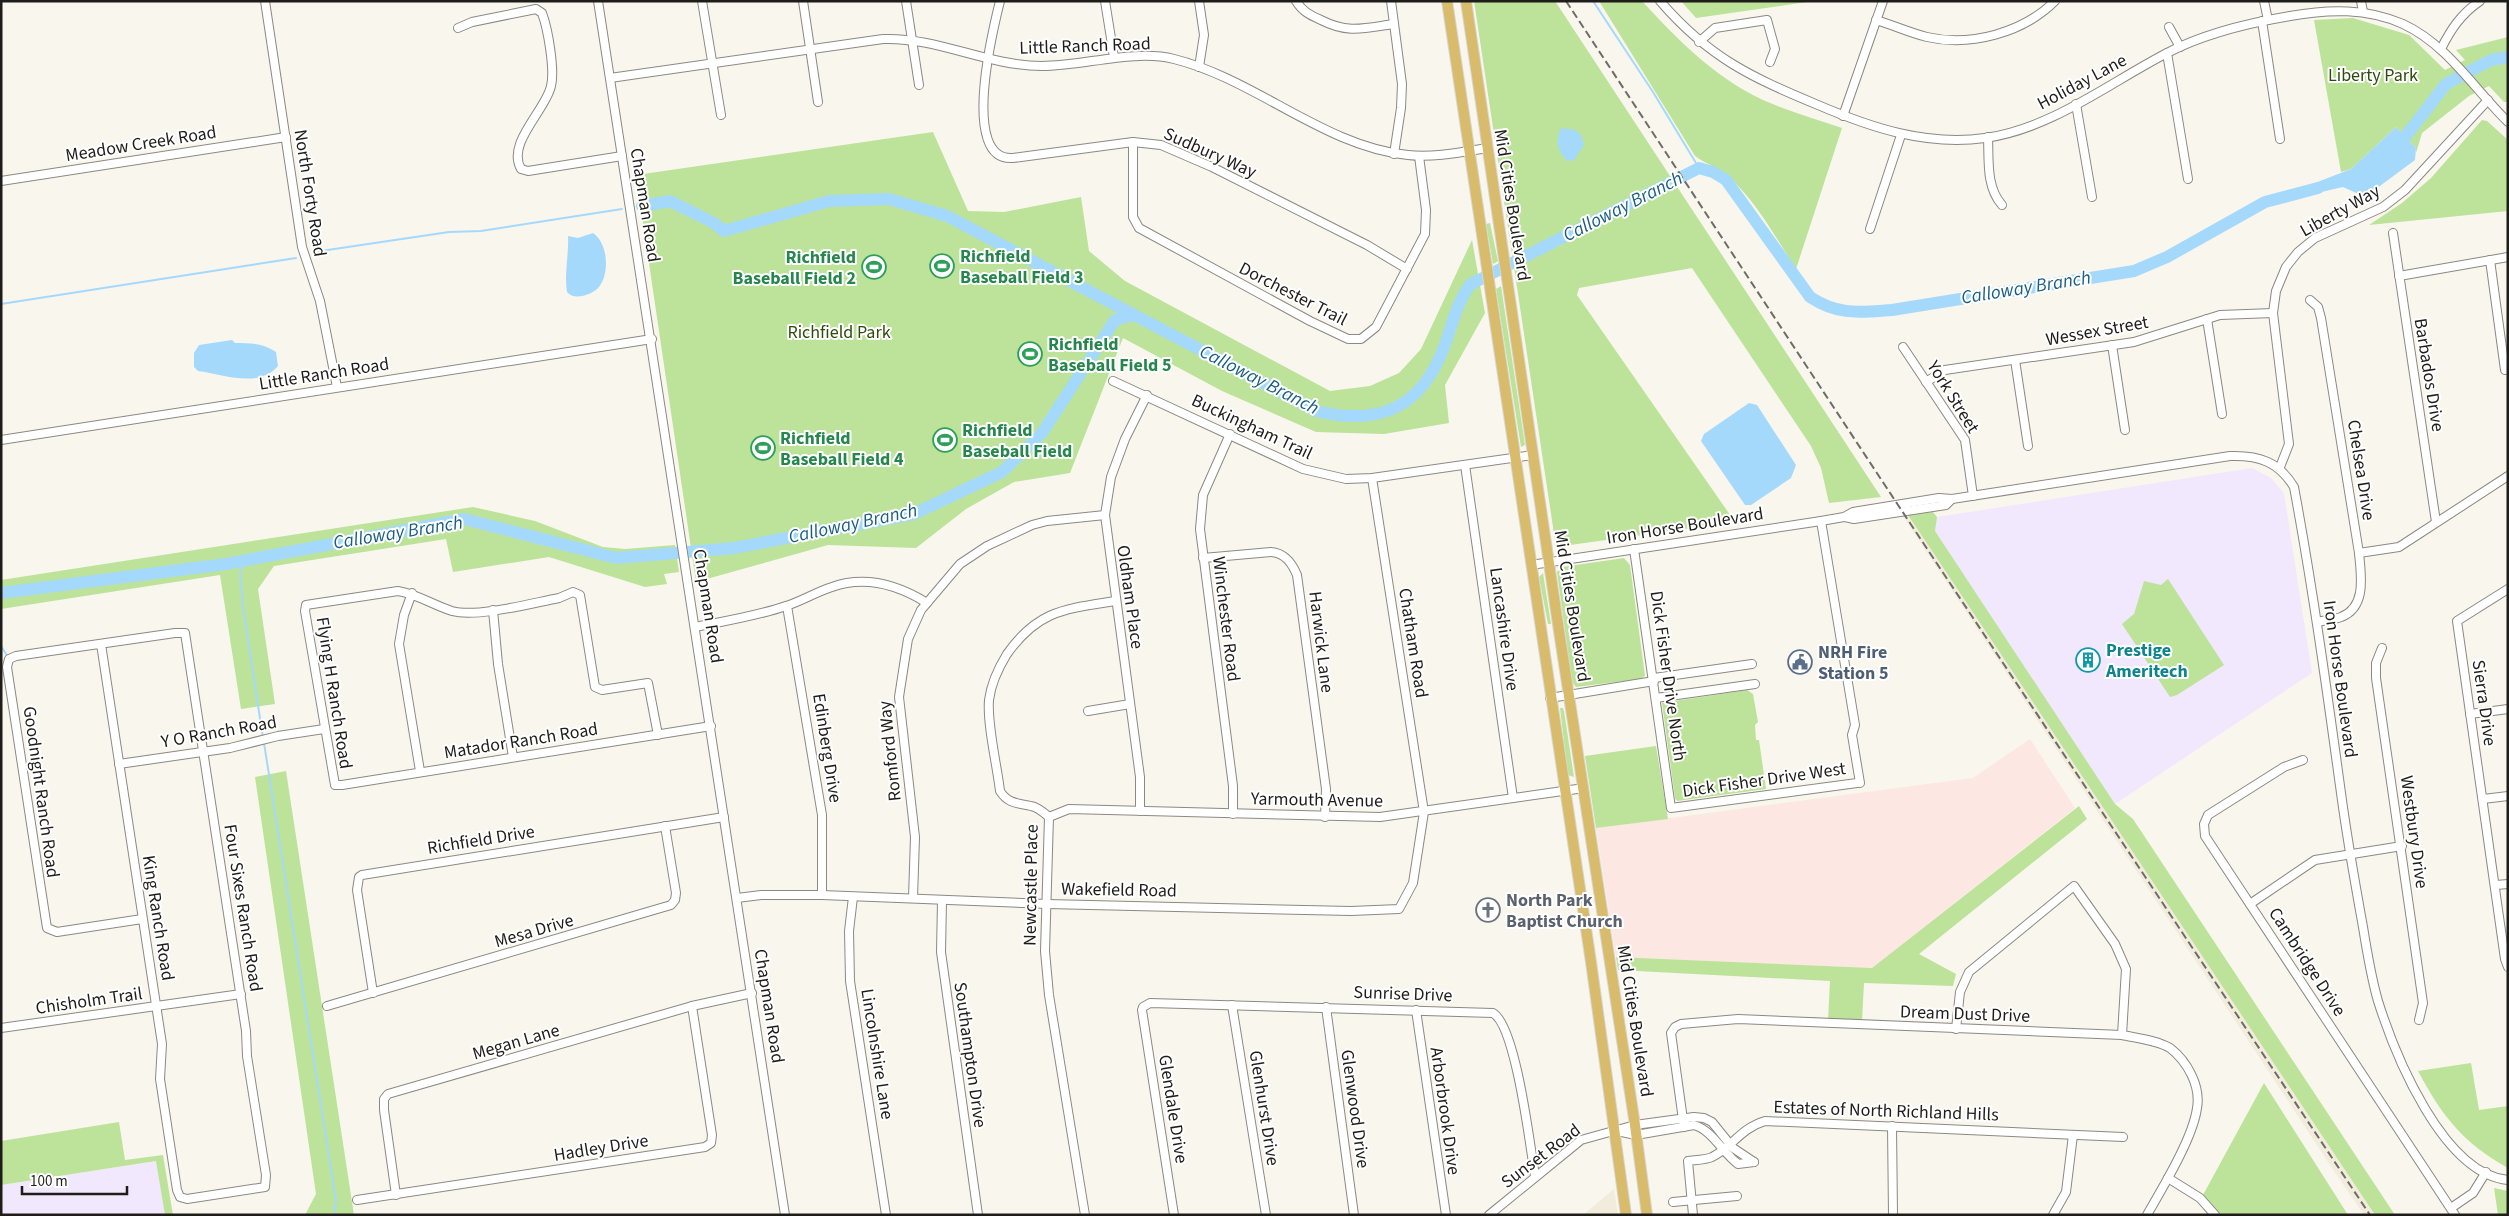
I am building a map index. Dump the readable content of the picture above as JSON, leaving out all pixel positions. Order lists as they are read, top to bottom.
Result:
{
  "streets": {
    "main road": ["Mid Cities Boulevard"],
    "street": [
      "Little Ranch Road",
      "Holiday Lane",
      "Meadow Creek Road",
      "Sudbury Way",
      "North Forty Road",
      "Chapman Road",
      "Liberty Way",
      "Dorchester Trail",
      "Wessex Street",
      "Barbados Drive",
      "York Street",
      "Buckingham Trail",
      "Chelsea Drive",
      "Iron Horse Boulevard",
      "Oldham Place",
      "Winchester Road",
      "Lancashire Drive",
      "Harwick Lane",
      "Chatham Road",
      "Dick Fisher Drive North",
      "Flying H Ranch Road",
      "Sierra Drive",
      "Y O Ranch Road",
      "Matador Ranch Road",
      "Edinberg Drive",
      "Romford Way",
      "Dick Fisher Drive West",
      "Goodnight Ranch Road",
      "Yarmouth Avenue",
      "Westbury Drive",
      "Richfield Drive",
      "Newcastle Place",
      "Wakefield Road",
      "Four Sixes Ranch Road",
      "King Ranch Road",
      "Mesa Drive",
      "Cambridge Drive",
      "Sunrise Drive",
      "Chisholm Trail",
      "Dream Dust Drive",
      "Megan Lane",
      "Lincolnshire Lane",
      "Southampton Drive",
      "Glenhurst Drive",
      "Glendale Drive",
      "Glenwood Drive",
      "Arborbrook Drive",
      "Estates of North Richland Hills",
      "Hadley Drive",
      "Sunset Road"
    ]
  },
  "crossings": [
    ["Little Ranch Road", "Sudbury Way"],
    ["Little Ranch Road", "North Forty Road"],
    ["Little Ranch Road", "Chapman Road"],
    ["Little Ranch Road", "Mid Cities Boulevard"],
    ["Little Ranch Road", "Dorchester Trail"],
    ["Holiday Lane", "Liberty Way"],
    ["Meadow Creek Road", "North Forty Road"],
    ["Sudbury Way", "Dorchester Trail"],
    ["Chapman Road", "Matador Ranch Road"],
    ["Chapman Road", "Richfield Drive"],
    ["Chapman Road", "Wakefield Road"],
    ["Chapman Road", "Megan Lane"],
    ["Mid Cities Boulevard", "Buckingham Trail"],
    ["Mid Cities Boulevard", "Iron Horse Boulevard"],
    ["Mid Cities Boulevard", "Yarmouth Avenue"],
    ["Mid Cities Boulevard", "Sunset Road"],
    ["Liberty Way", "Wessex Street"],
    ["Liberty Way", "Iron Horse Boulevard"],
    ["Wessex Street", "York Street"],
    ["York Street", "Iron Horse Boulevard"],
    ["Buckingham Trail", "Oldham Place"],
    ["Buckingham Trail", "Winchester Road"],
    ["Buckingham Trail", "Lancashire Drive"],
    ["Buckingham Trail", "Chatham Road"],
    ["Chelsea Drive", "Iron Horse Boulevard"],
    ["Iron Horse Boulevard", "Dick Fisher Drive North"],
    ["Iron Horse Boulevard", "Dick Fisher Drive West"],
    ["Oldham Place", "Romford Way"],
    ["Oldham Place", "Yarmouth Avenue"],
    ["Oldham Place", "Newcastle Place"],
    ["Winchester Road", "Harwick Lane"],
    ["Winchester Road", "Yarmouth Avenue"],
    ["Lancashire Drive", "Yarmouth Avenue"],
    ["Harwick Lane", "Yarmouth Avenue"],
    ["Chatham Road", "Yarmouth Avenue"],
    ["Chatham Road", "Wakefield Road"],
    ["Dick Fisher Drive North", "Dick Fisher Drive West"],
    ["Flying H Ranch Road", "Y O Ranch Road"],
    ["Flying H Ranch Road", "Matador Ranch Road"],
    ["Y O Ranch Road", "Four Sixes Ranch Road"],
    ["Y O Ranch Road", "King Ranch Road"],
    ["Edinberg Drive", "Wakefield Road"],
    ["Romford Way", "Wakefield Road"],
    ["Goodnight Ranch Road", "Four Sixes Ranch Road"],
    ["Goodnight Ranch Road", "King Ranch Road"],
    ["Yarmouth Avenue", "Newcastle Place"],
    ["Yarmouth Avenue", "Wakefield Road"],
    ["Richfield Drive", "Mesa Drive"],
    ["Newcastle Place", "Wakefield Road"],
    ["Wakefield Road", "Lincolnshire Lane"],
    ["Wakefield Road", "Southampton Drive"],
    ["Four Sixes Ranch Road", "King Ranch Road"],
    ["Four Sixes Ranch Road", "Chisholm Trail"],
    ["King Ranch Road", "Chisholm Trail"],
    ["Sunrise Drive", "Glenhurst Drive"],
    ["Sunrise Drive", "Glendale Drive"],
    ["Sunrise Drive", "Glenwood Drive"],
    ["Sunrise Drive", "Arborbrook Drive"],
    ["Sunrise Drive", "Sunset Road"],
    ["Megan Lane", "Hadley Drive"]
  ],
  "water": ["Calloway Branch"],
  "parks": ["Liberty Park", "Richfield Park"],
  "places": {
    "sports": [
      "Richfield Baseball Field 3",
      "Richfield Baseball Field 2",
      "Richfield Baseball Field 5",
      "Richfield Baseball Field",
      "Richfield Baseball Field 4"
    ],
    "building": ["Prestige Ameritech"],
    "public building": ["NRH Fire Station 5"],
    "church": ["North Park Baptist Church"]
  },
  "scale_bar": "100 m"
}
